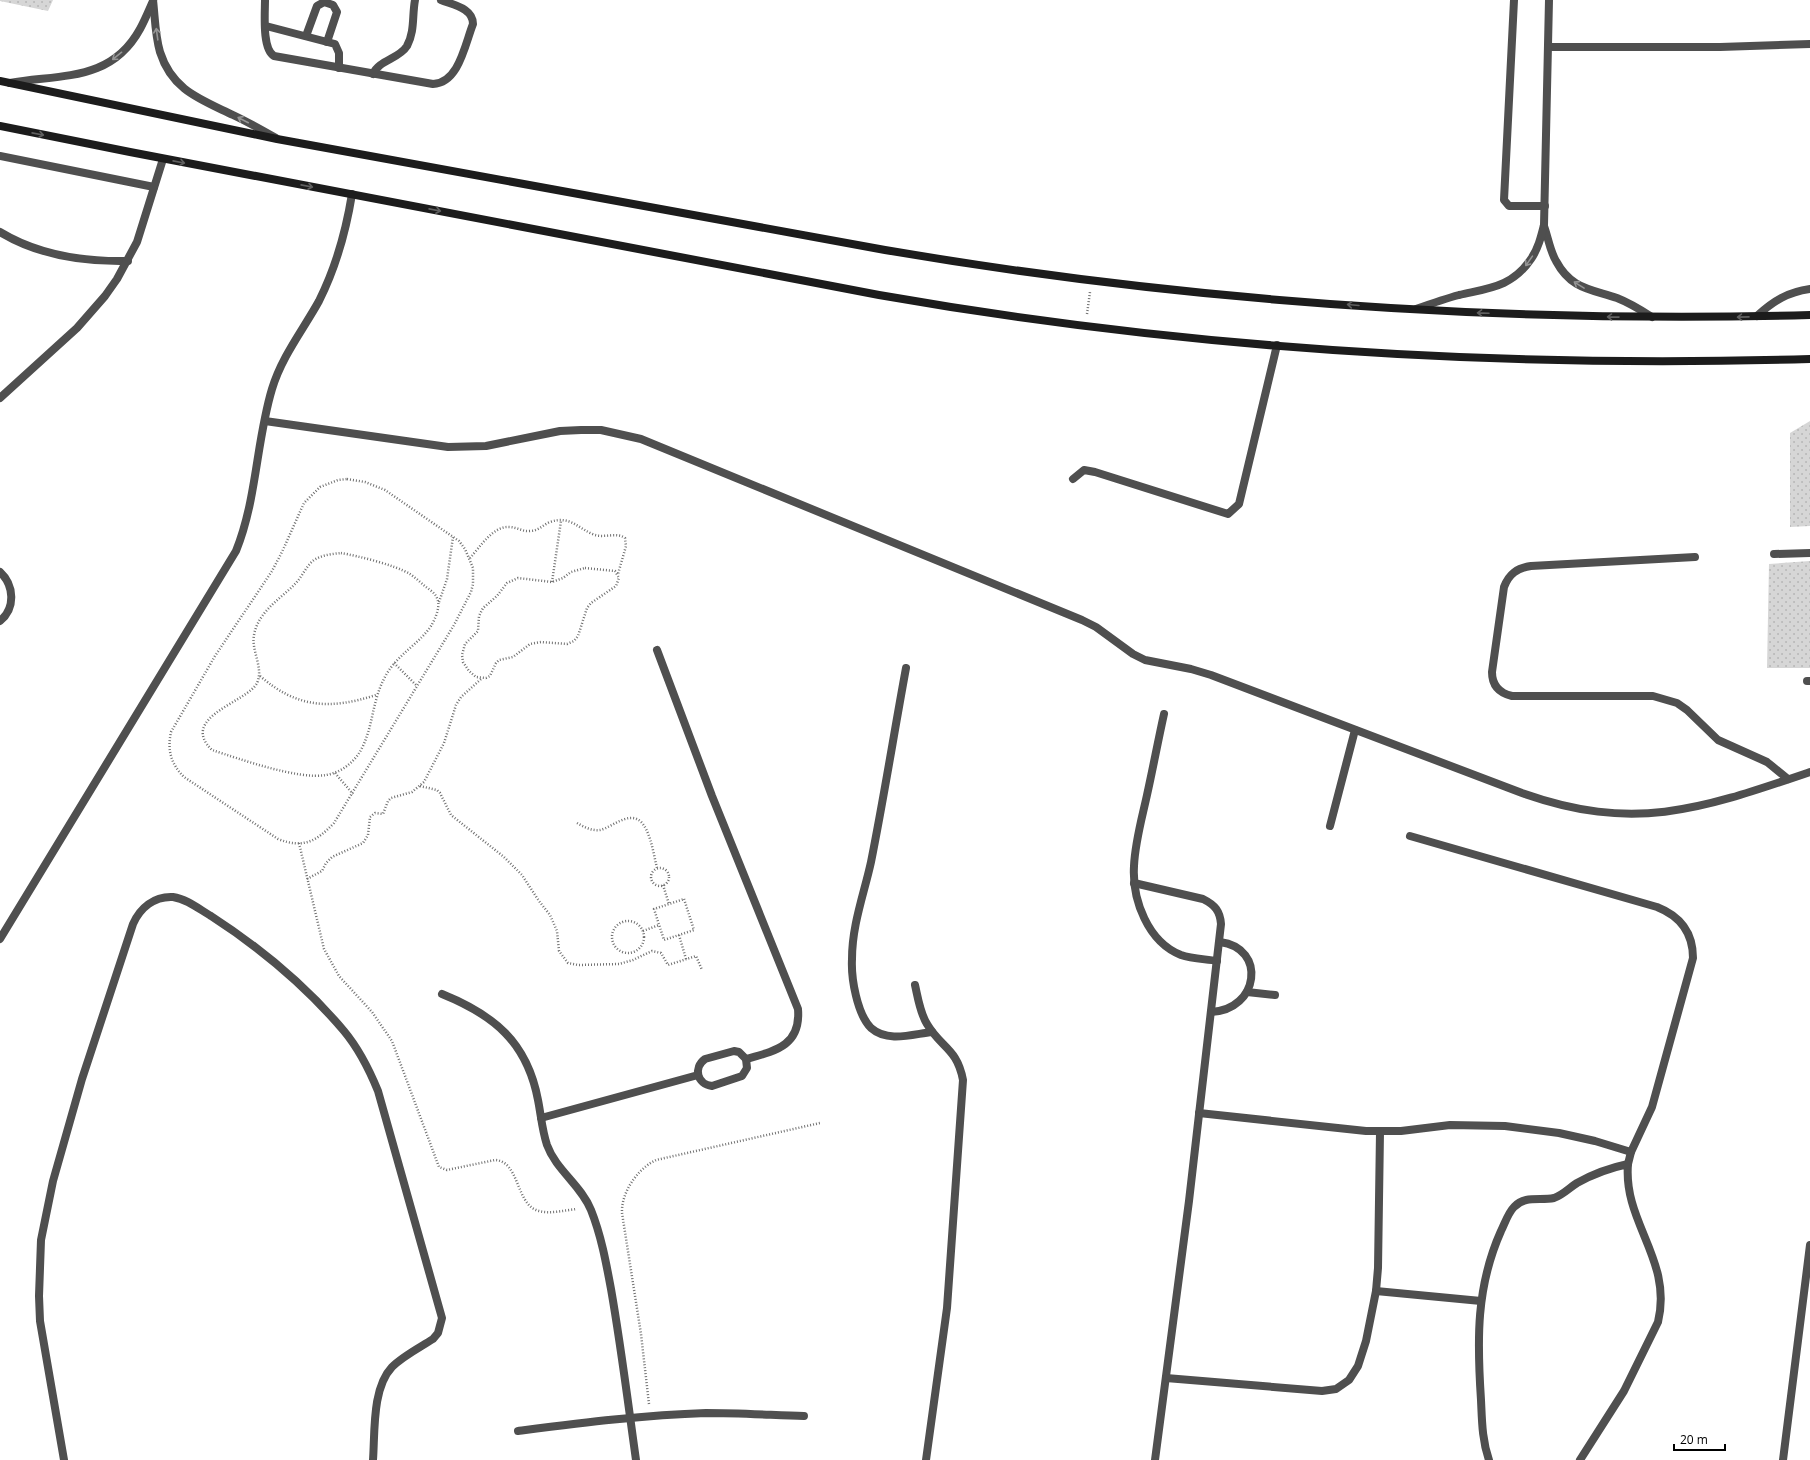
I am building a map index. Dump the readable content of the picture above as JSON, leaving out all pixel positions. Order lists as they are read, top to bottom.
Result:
{
  "scale_bar": "20 m"
}
